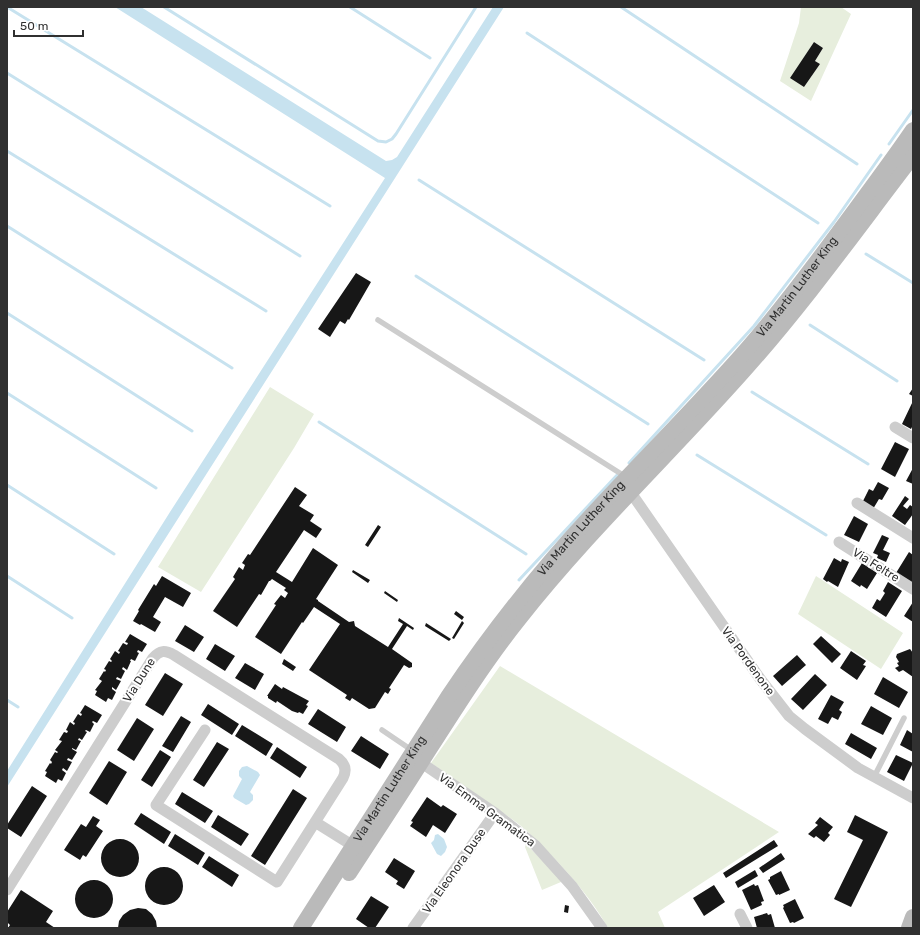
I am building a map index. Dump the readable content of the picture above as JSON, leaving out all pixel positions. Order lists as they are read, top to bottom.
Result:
{
  "streets": {
    "main road": ["Via Martin Luther King"],
    "street": [
      "Via Feltre",
      "Via Pordenone",
      "Via Dune",
      "Via Emma Gramatica",
      "Via Eleonora Duse"
    ]
  },
  "crossings": [
    ["Via Martin Luther King", "Via Pordenone"],
    ["Via Martin Luther King", "Via Emma Gramatica"],
    ["Via Emma Gramatica", "Via Eleonora Duse"]
  ],
  "scale_bar": "50 m"
}
